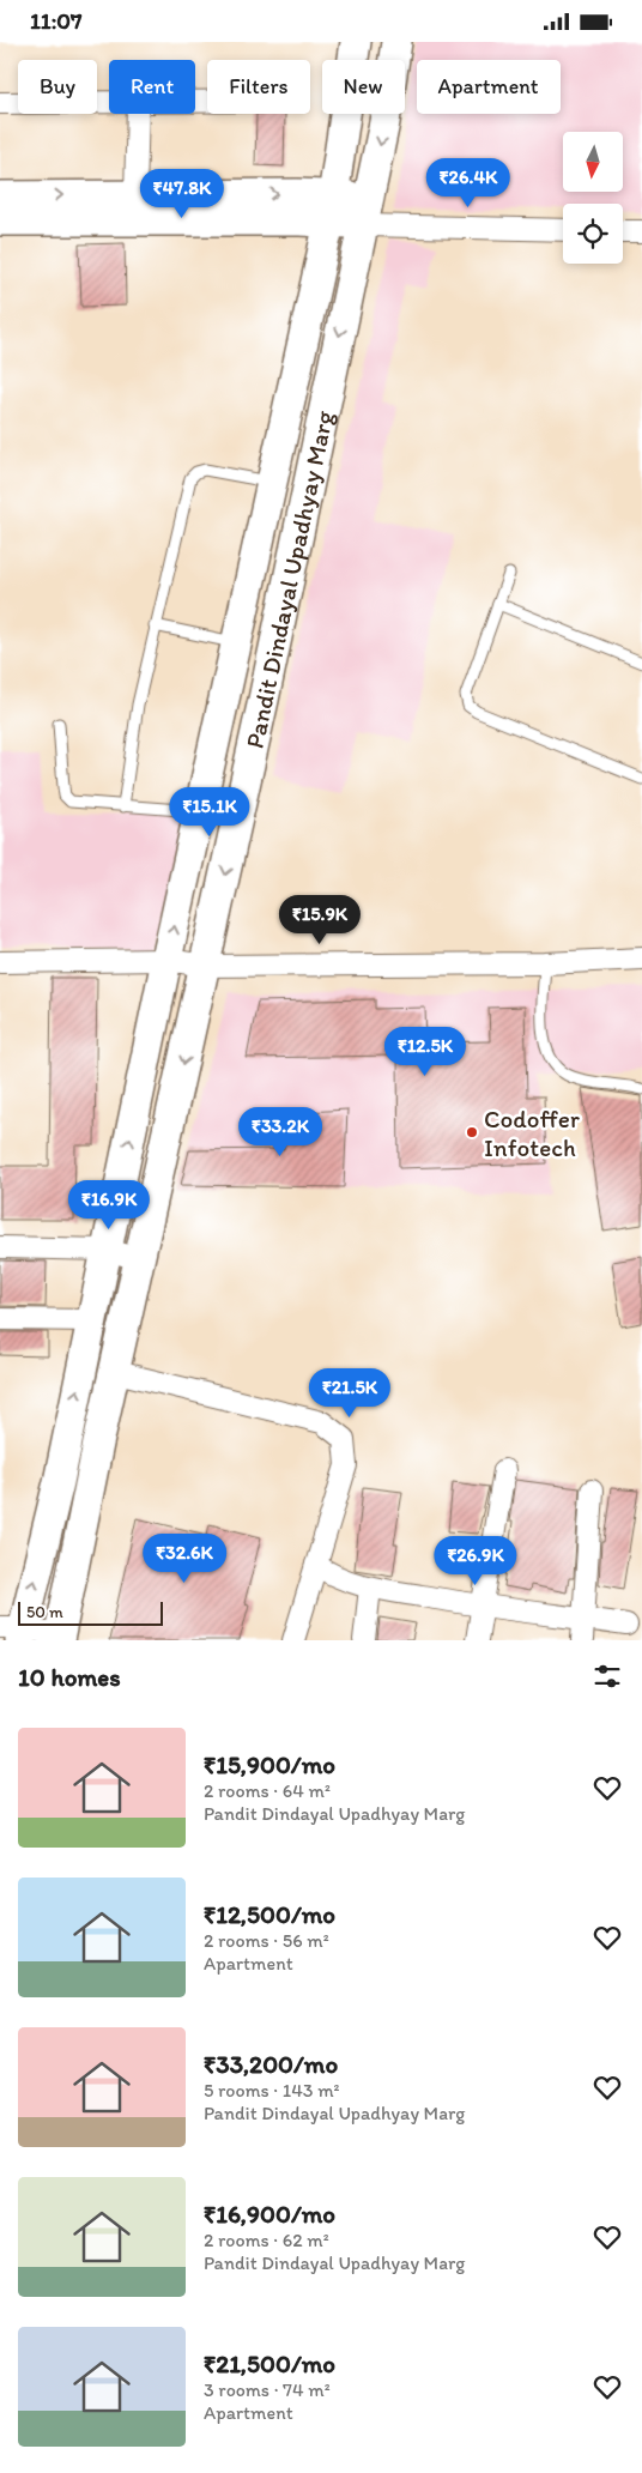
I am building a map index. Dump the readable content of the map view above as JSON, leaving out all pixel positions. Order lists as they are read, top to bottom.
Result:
{
  "streets": {
    "street": ["Pandit Dindayal Upadhyay Marg"]
  },
  "places": ["Codoffer Infotech"],
  "scale_bar": "50 m",
  "north": "bottom",
  "page": {
    "status": "11:07",
    "chip": [
      "Buy",
      "Rent",
      "Filters",
      "New",
      "Apartment"
    ],
    "price": [
      "₹26.4K",
      "₹47.8K",
      "₹15.1K",
      "₹15.9K",
      "₹12.5K",
      "₹33.2K",
      "₹16.9K",
      "₹21.5K",
      "₹32.6K",
      "₹26.9K"
    ],
    "scale": "50 m",
    "heading": "10 homes",
    "list": [
      {
        "name": "₹15,900/mo",
        "note": "2 rooms · 64 m² · Pandit Dindayal Upadhyay Marg"
      },
      {
        "name": "₹12,500/mo",
        "note": "2 rooms · 56 m² · Apartment"
      },
      {
        "name": "₹33,200/mo",
        "note": "5 rooms · 143 m² · Pandit Dindayal Upadhyay Marg"
      },
      {
        "name": "₹16,900/mo",
        "note": "2 rooms · 62 m² · Pandit Dindayal Upadhyay Marg"
      },
      {
        "name": "₹21,500/mo",
        "note": "3 rooms · 74 m² · Apartment"
      }
    ]
  }
}
